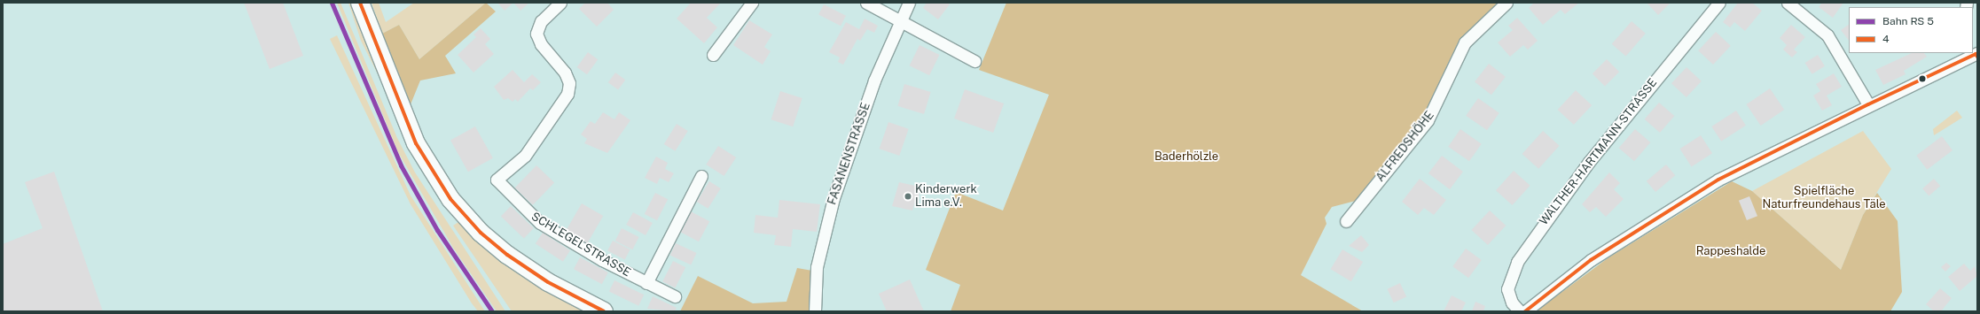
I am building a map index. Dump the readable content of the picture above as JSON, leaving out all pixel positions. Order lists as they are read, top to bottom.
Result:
{
  "streets": {
    "street": [
      "ALFREDSHÖHE",
      "WALTHER-HARTMANN-STRASSE",
      "FASANENSTRASSE",
      "SCHLEGELSTRASSE"
    ]
  },
  "parks": ["Baderhölzle", "Spielfläche Naturfreundehaus Täle", "Rappeshalde"],
  "places": ["Kinderwerk Lima e.V."],
  "lines": ["transit line 4"],
  "legend": ["Bahn RS 5", "4"]
}
